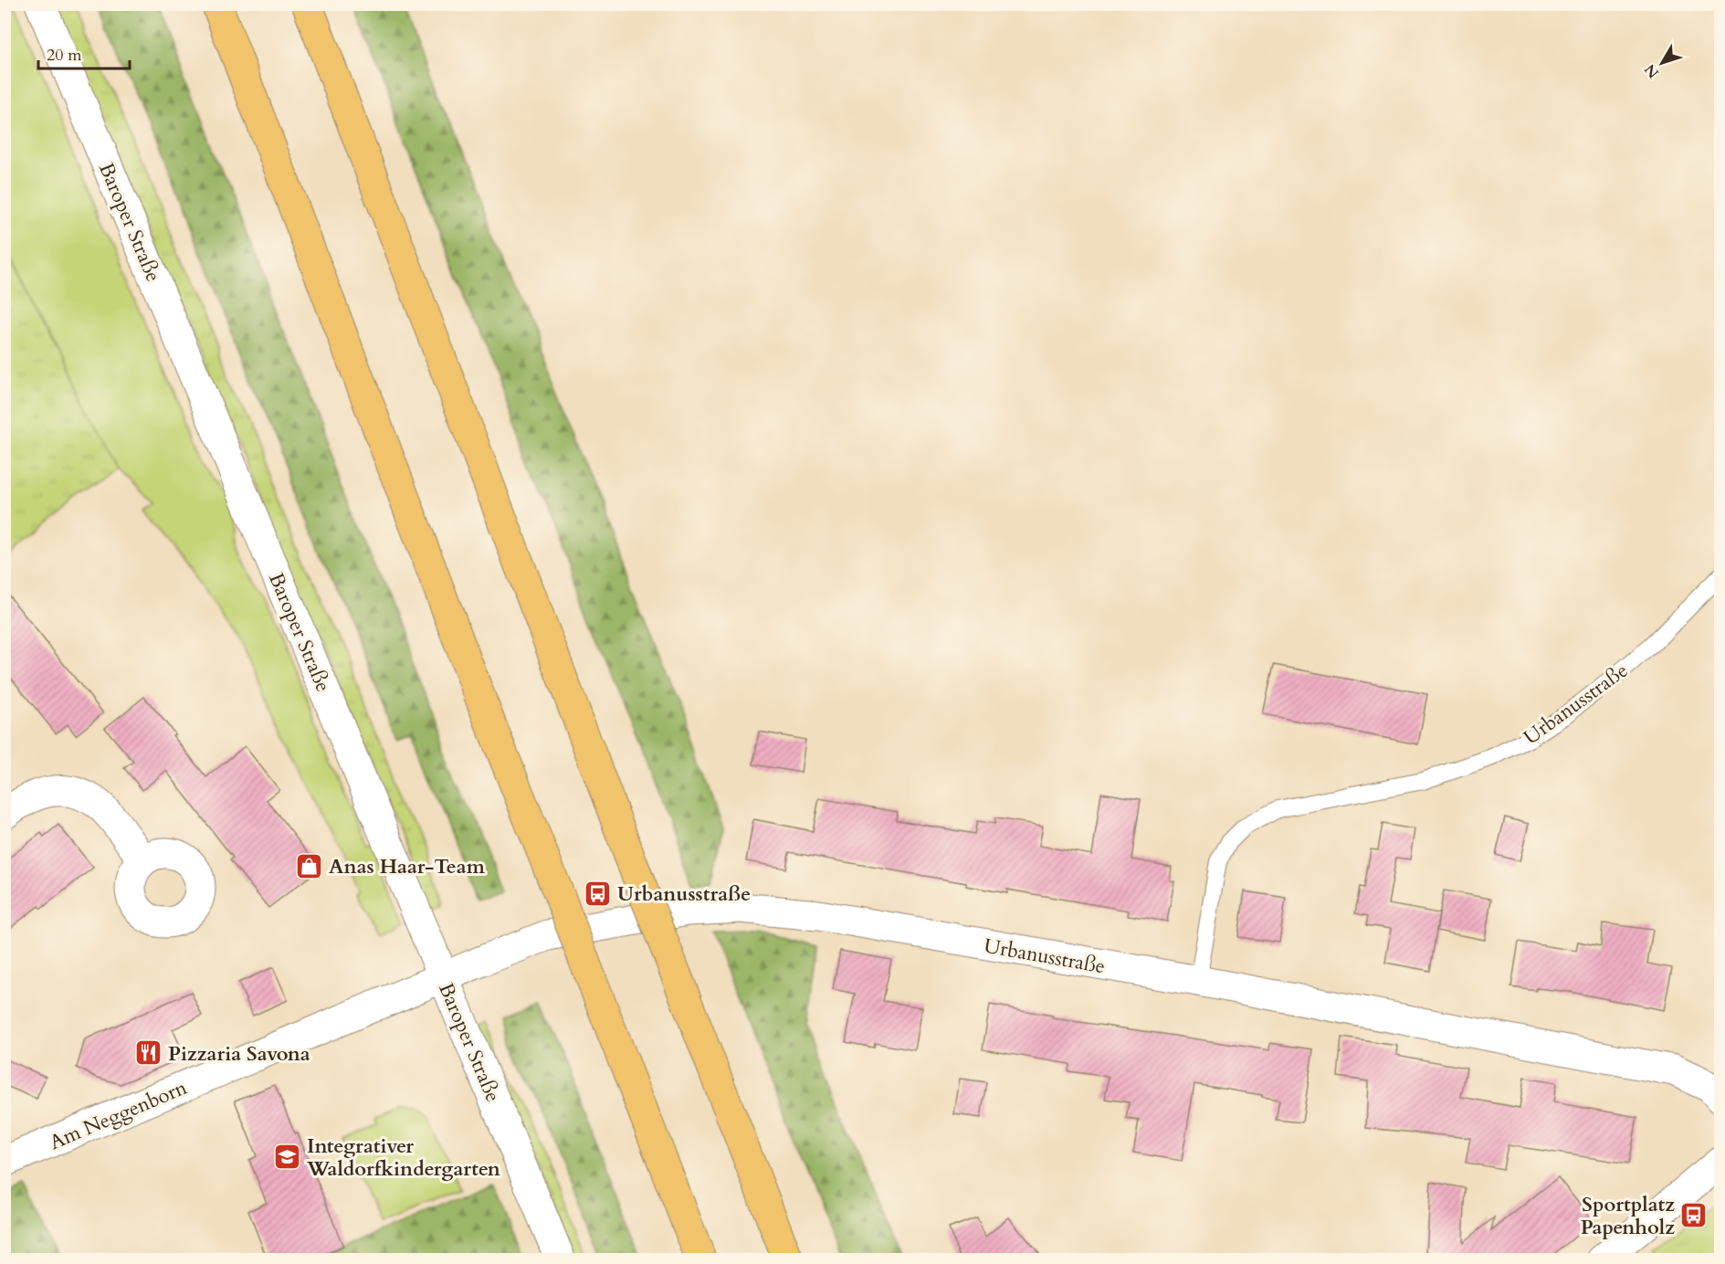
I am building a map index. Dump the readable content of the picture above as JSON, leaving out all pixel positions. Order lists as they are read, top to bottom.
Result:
{
  "streets": {
    "street": ["Baroper Straße", "Urbanusstraße", "Am Neggenborn"]
  },
  "crossings": [
    ["Baroper Straße", "Urbanusstraße"],
    ["Baroper Straße", "Am Neggenborn"],
    ["Urbanusstraße", "Am Neggenborn"]
  ],
  "places": {
    "shop": ["Anas Haar-Team"],
    "bus stop": ["Urbanusstraße", "Sportplatz Papenholz"],
    "restaurant": ["Pizzaria Savona"],
    "school or university": ["Integrativer Waldorfkindergarten"]
  },
  "scale_bar": "20 m",
  "north": "bottom left"
}
